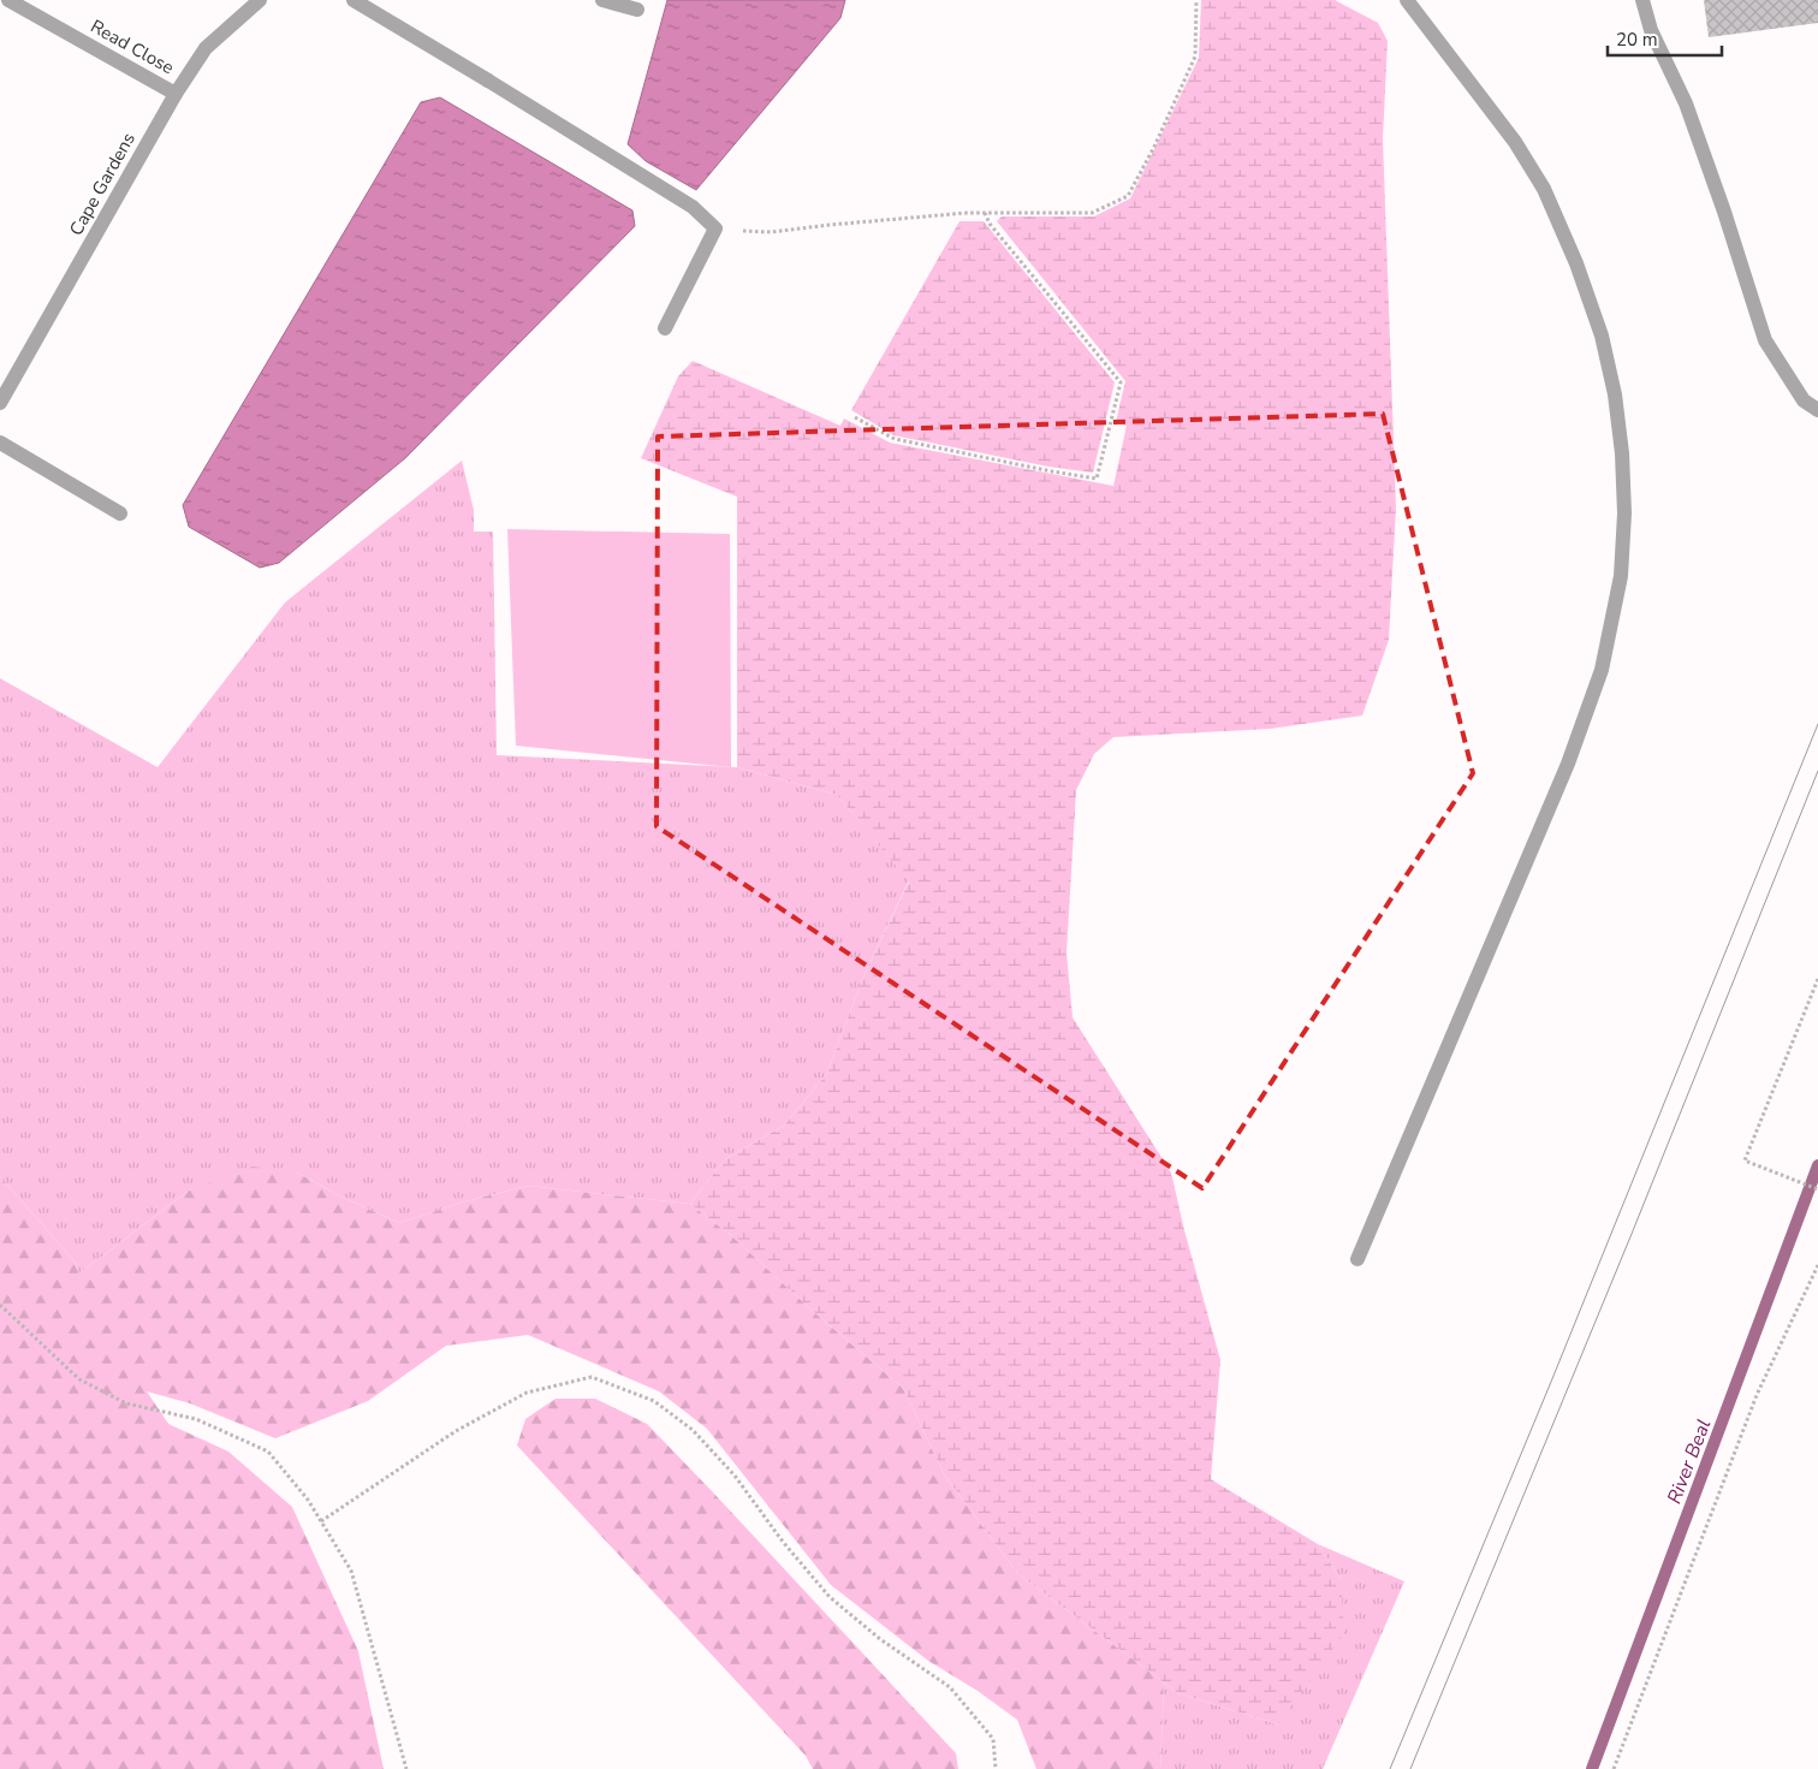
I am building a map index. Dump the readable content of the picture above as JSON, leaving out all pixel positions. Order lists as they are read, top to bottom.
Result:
{
  "streets": {
    "street": ["Read Close", "Cape Gardens"]
  },
  "crossings": [
    ["Read Close", "Cape Gardens"]
  ],
  "water": ["River Beal"],
  "scale_bar": "20 m"
}
